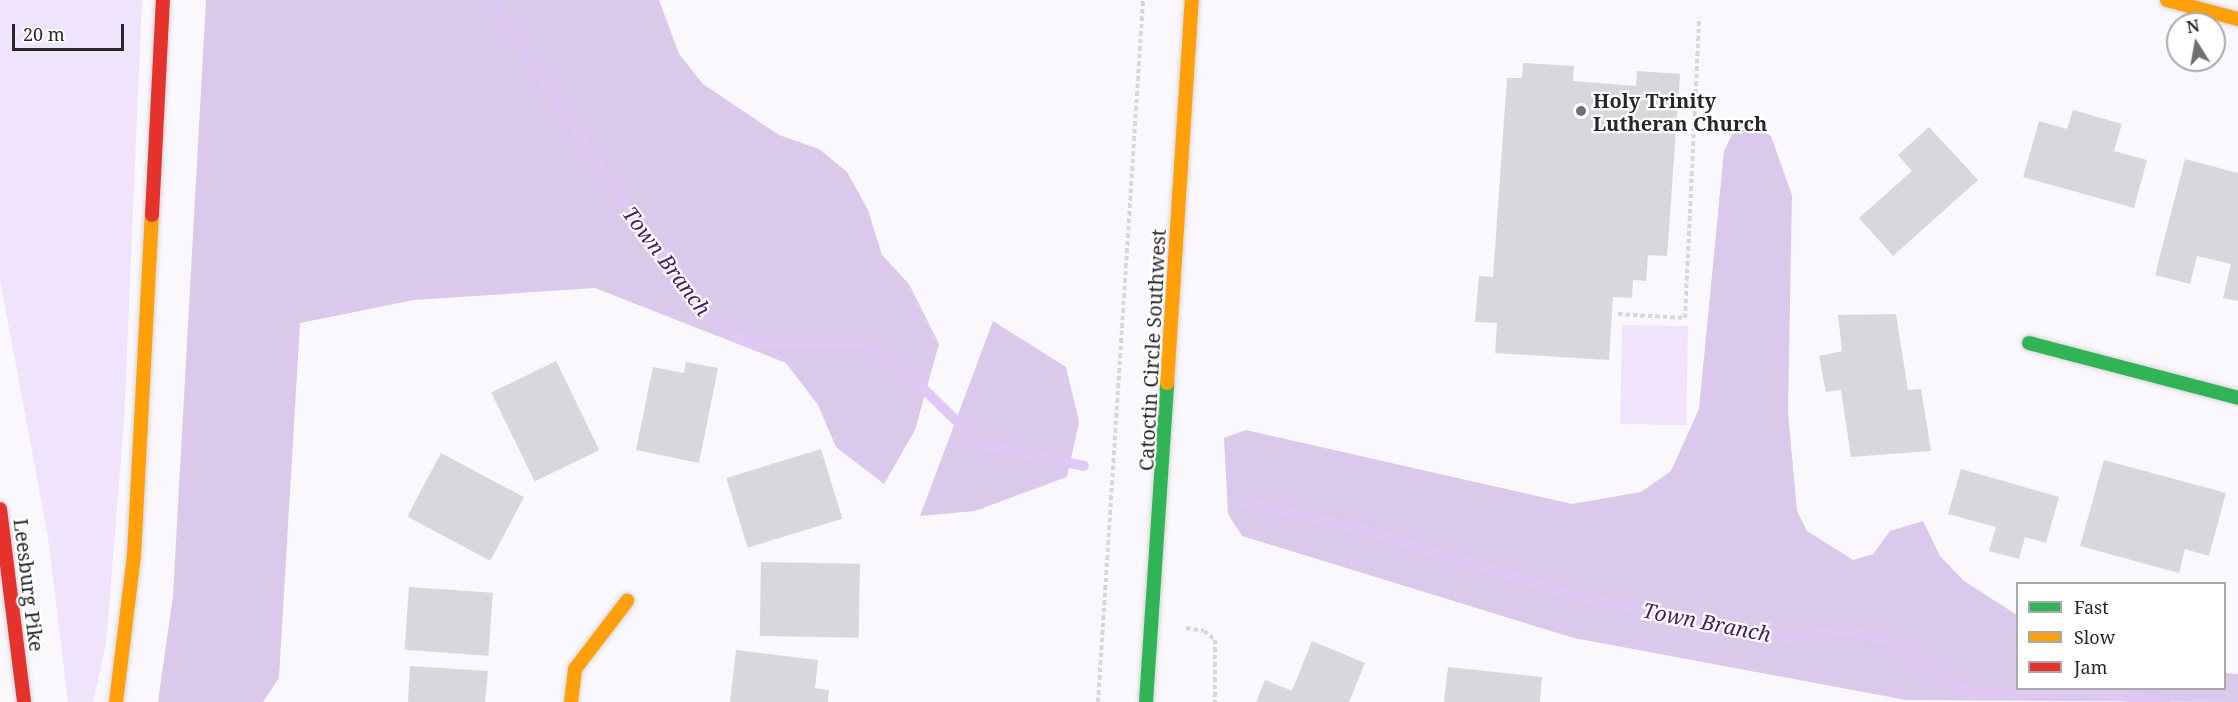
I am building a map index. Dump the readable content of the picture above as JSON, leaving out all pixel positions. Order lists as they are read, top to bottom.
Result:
{
  "streets": {
    "main road": ["Catoctin Circle Southwest", "Leesburg Pike"]
  },
  "water": ["Town Branch"],
  "places": ["Holy Trinity Lutheran Church"],
  "legend": ["Fast", "Slow", "Jam"],
  "scale_bar": "20 m",
  "north": "top"
}
